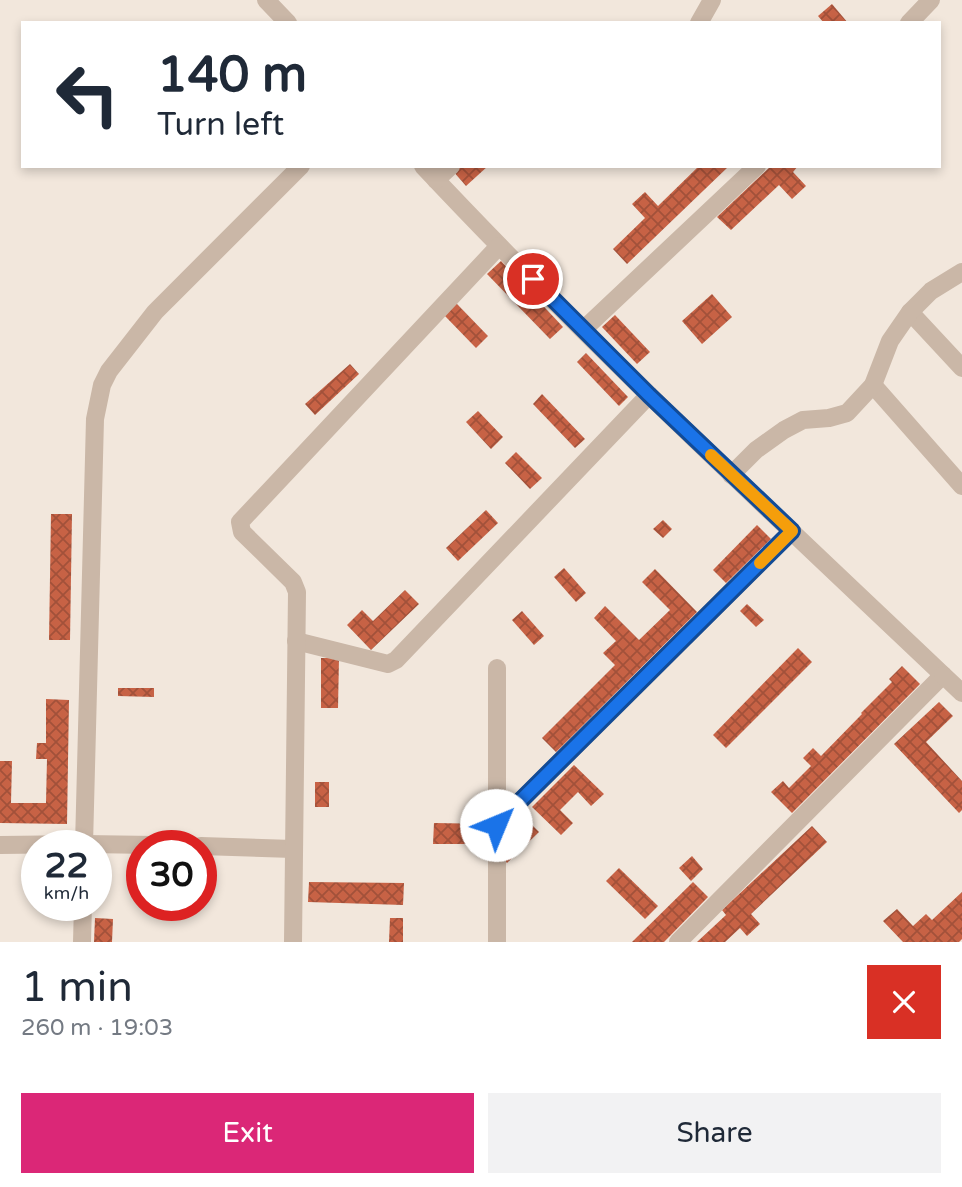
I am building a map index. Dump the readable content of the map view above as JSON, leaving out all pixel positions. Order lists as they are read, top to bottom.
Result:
{
  "page": {
    "turn": ["140 m", "Turn left"],
    "speed": "22 km/h",
    "limit": "30",
    "heading": ["1 min", "260 m · 19:03"],
    "buttons": ["Exit", "Share"]
  }
}
